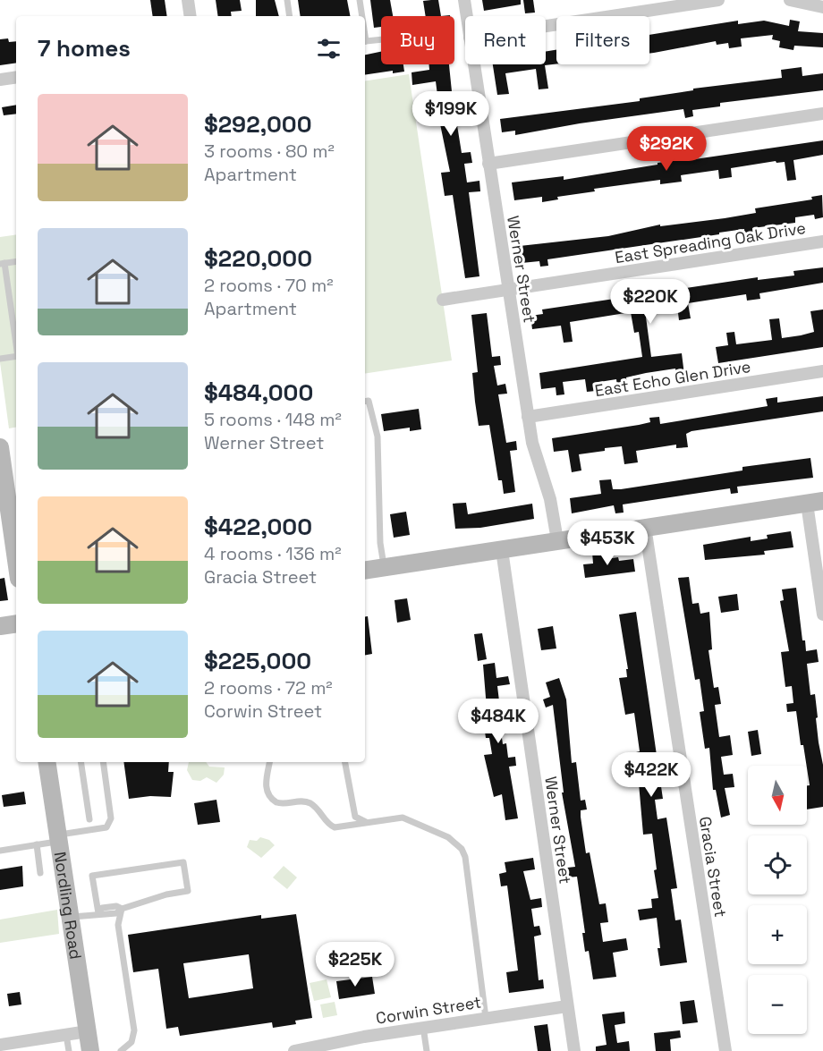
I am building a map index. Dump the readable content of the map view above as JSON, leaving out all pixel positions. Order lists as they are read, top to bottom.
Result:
{
  "streets": {
    "street": [
      "East Spreading Oak Drive",
      "Werner Street",
      "East Echo Glen Drive",
      "Gracia Street",
      "Nordling Road",
      "Corwin Street"
    ]
  },
  "crossings": [
    ["East Spreading Oak Drive", "Werner Street"],
    ["Werner Street", "East Echo Glen Drive"],
    ["Werner Street", "Corwin Street"]
  ],
  "north": "bottom",
  "page": {
    "chip": ["Buy", "Rent", "Filters"],
    "heading": "7 homes",
    "list": [
      {
        "name": "$292,000",
        "note": "3 rooms · 80 m² · Apartment"
      },
      {
        "name": "$220,000",
        "note": "2 rooms · 70 m² · Apartment"
      },
      {
        "name": "$484,000",
        "note": "5 rooms · 148 m² · Werner Street"
      },
      {
        "name": "$422,000",
        "note": "4 rooms · 136 m² · Gracia Street"
      },
      {
        "name": "$225,000",
        "note": "2 rooms · 72 m² · Corwin Street"
      }
    ],
    "price": [
      "$199K",
      "$292K",
      "$220K",
      "$453K",
      "$484K",
      "$422K",
      "$225K"
    ],
    "map_buttons": ["+", "−"]
  }
}
